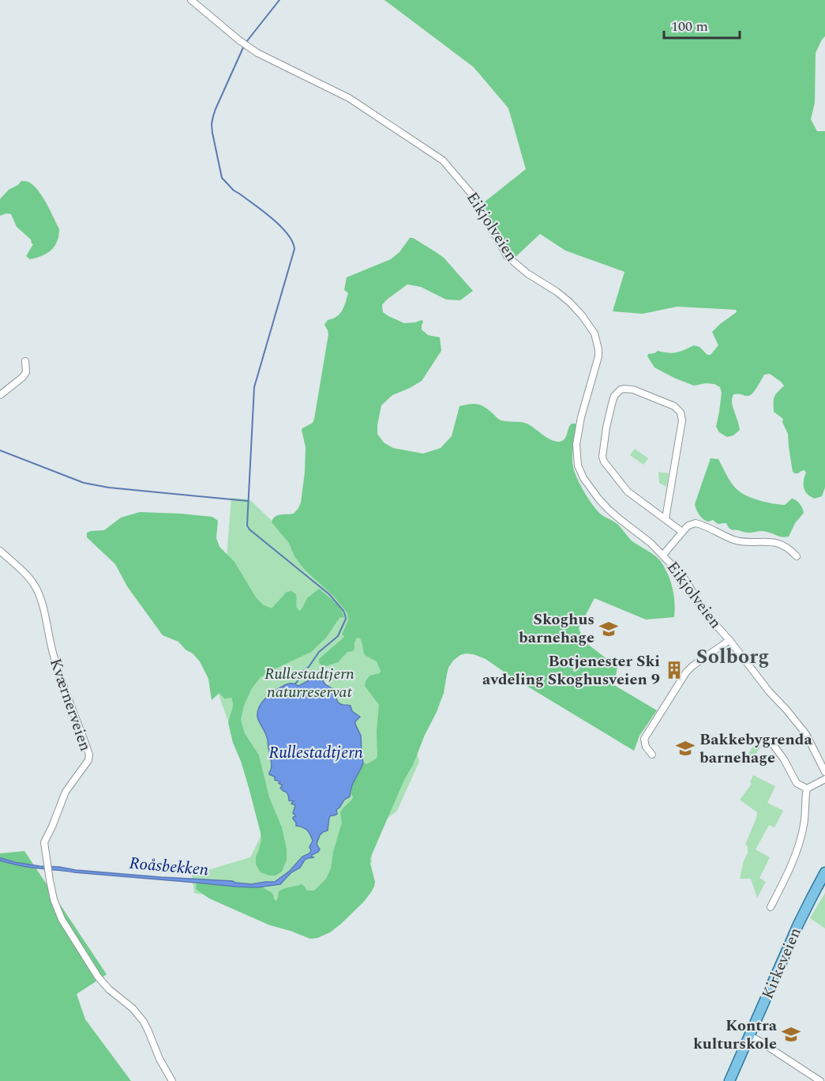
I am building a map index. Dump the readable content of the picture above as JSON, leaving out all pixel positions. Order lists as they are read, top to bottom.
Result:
{
  "streets": {
    "main road": ["Kirkeveien"],
    "street": ["Eikjolveien", "Kværnerveien"]
  },
  "districts": ["Solborg"],
  "water": ["Rullestadtjern", "Roåsbekken"],
  "parks": ["Rullestadtjern naturreservat"],
  "places": {
    "school or university": ["Skoghus barnehage", "Bakkebygrenda barnehage", "Kontra kulturskole"],
    "building": ["Botjenester Ski avdeling Skoghusveien 9"]
  },
  "scale_bar": "100 m"
}
